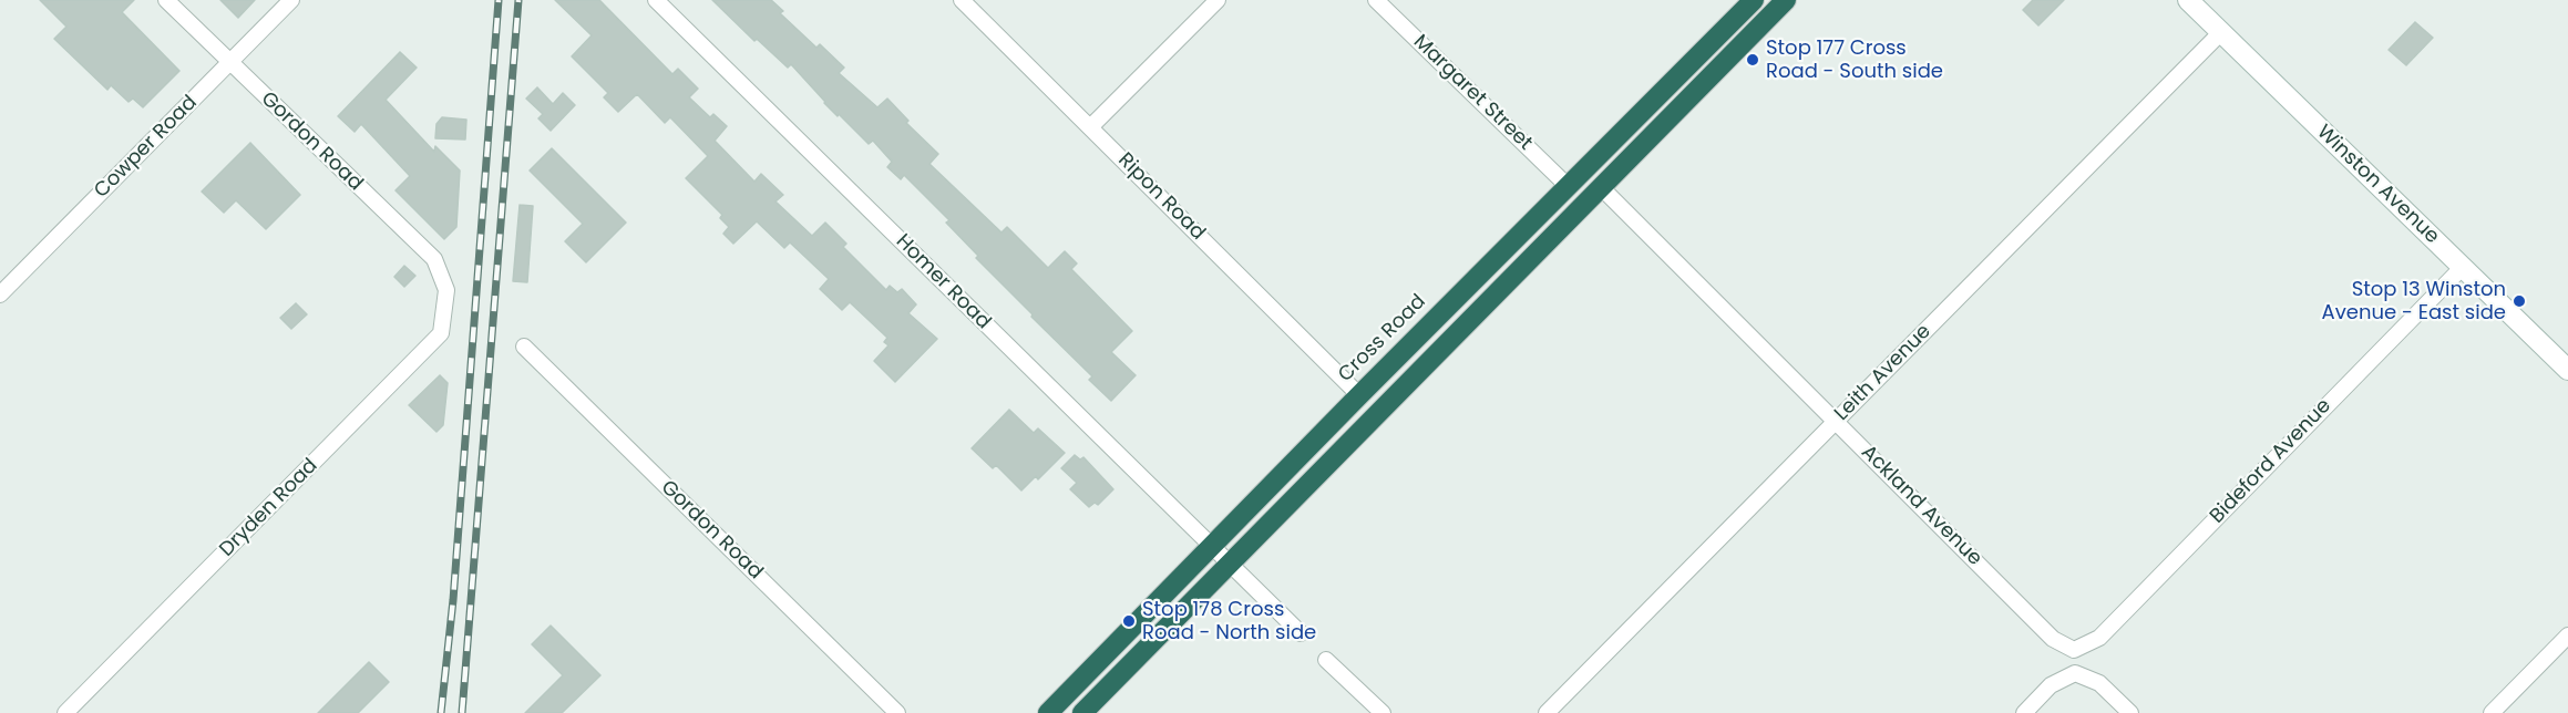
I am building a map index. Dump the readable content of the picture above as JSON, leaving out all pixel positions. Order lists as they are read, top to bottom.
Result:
{
  "streets": {
    "highway": ["Cross Road"],
    "street": [
      "Margaret Street",
      "Gordon Road",
      "Cowper Road",
      "Winston Avenue",
      "Ripon Road",
      "Homer Road",
      "Leith Avenue",
      "Bideford Avenue",
      "Ackland Avenue",
      "Dryden Road"
    ]
  },
  "crossings": [
    ["Margaret Street", "Cross Road"],
    ["Gordon Road", "Cowper Road"],
    ["Gordon Road", "Dryden Road"],
    ["Winston Avenue", "Leith Avenue"],
    ["Winston Avenue", "Bideford Avenue"],
    ["Ripon Road", "Cross Road"],
    ["Homer Road", "Cross Road"],
    ["Cross Road", "Ackland Avenue"],
    ["Leith Avenue", "Ackland Avenue"],
    ["Bideford Avenue", "Ackland Avenue"]
  ],
  "places": ["Stop 177 Cross Road - South side", "Stop 13 Winston Avenue - East side", "Stop 178 Cross Road - North side"]
}
